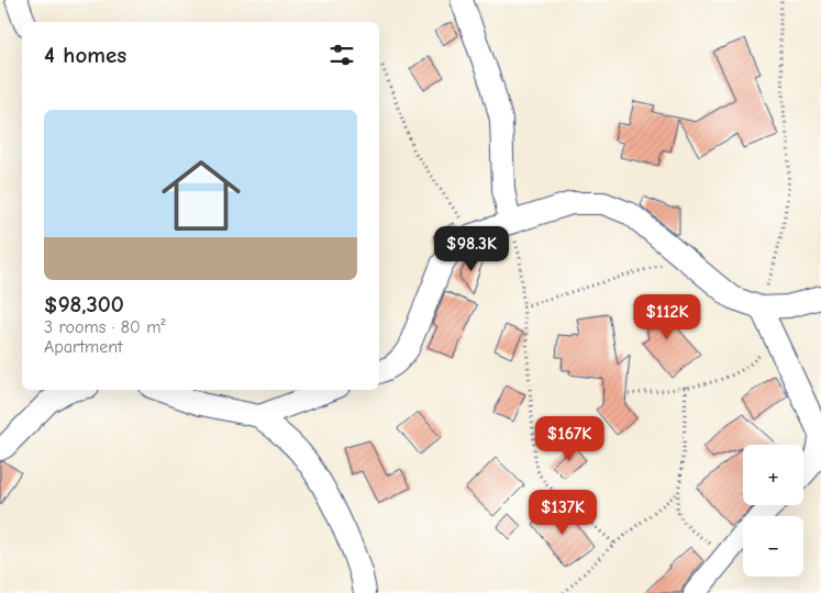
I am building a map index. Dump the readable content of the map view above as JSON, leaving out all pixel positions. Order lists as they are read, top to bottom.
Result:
{
  "page": {
    "heading": "4 homes",
    "list": [
      {
        "name": "$98,300",
        "note": "3 rooms · 80 m² · Apartment"
      }
    ],
    "price": [
      "$98.3K",
      "$112K",
      "$167K",
      "$137K"
    ],
    "map_buttons": ["+", "−"]
  }
}
